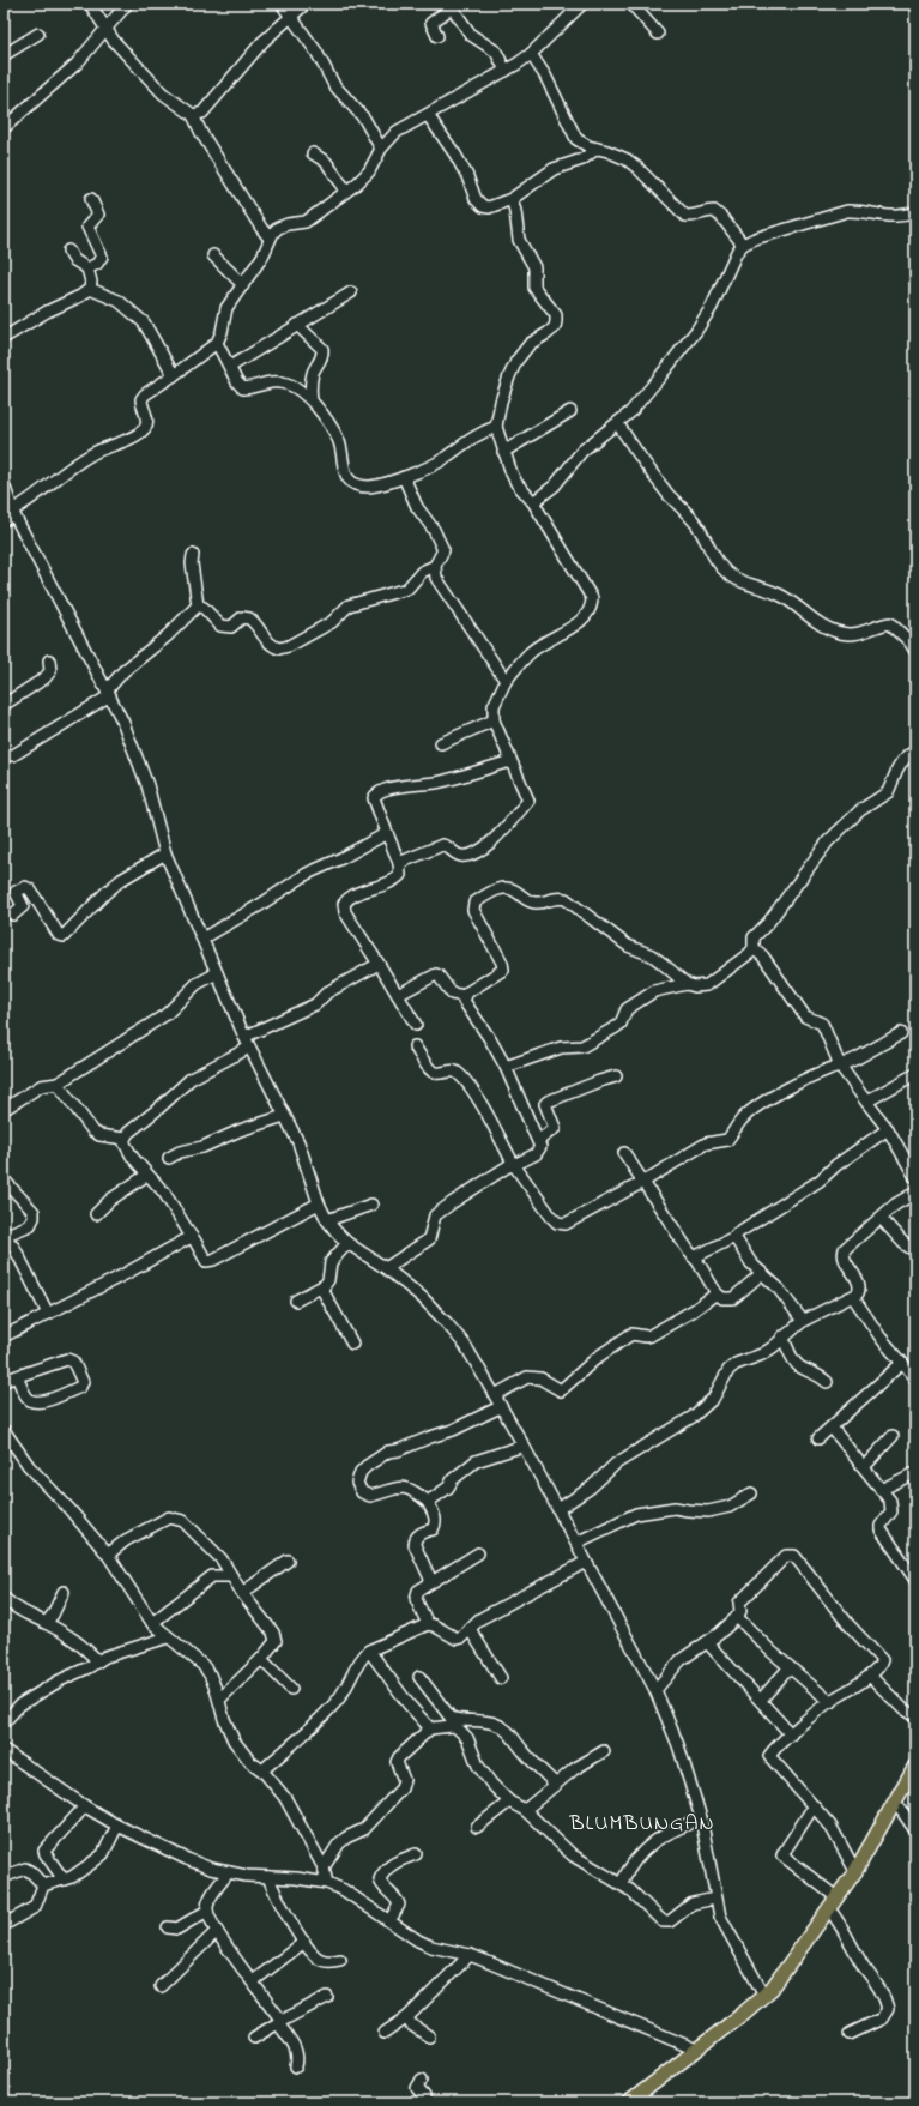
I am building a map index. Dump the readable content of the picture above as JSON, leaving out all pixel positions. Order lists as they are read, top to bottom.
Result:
{
  "districts": ["BLUMBUNGAN"]
}
